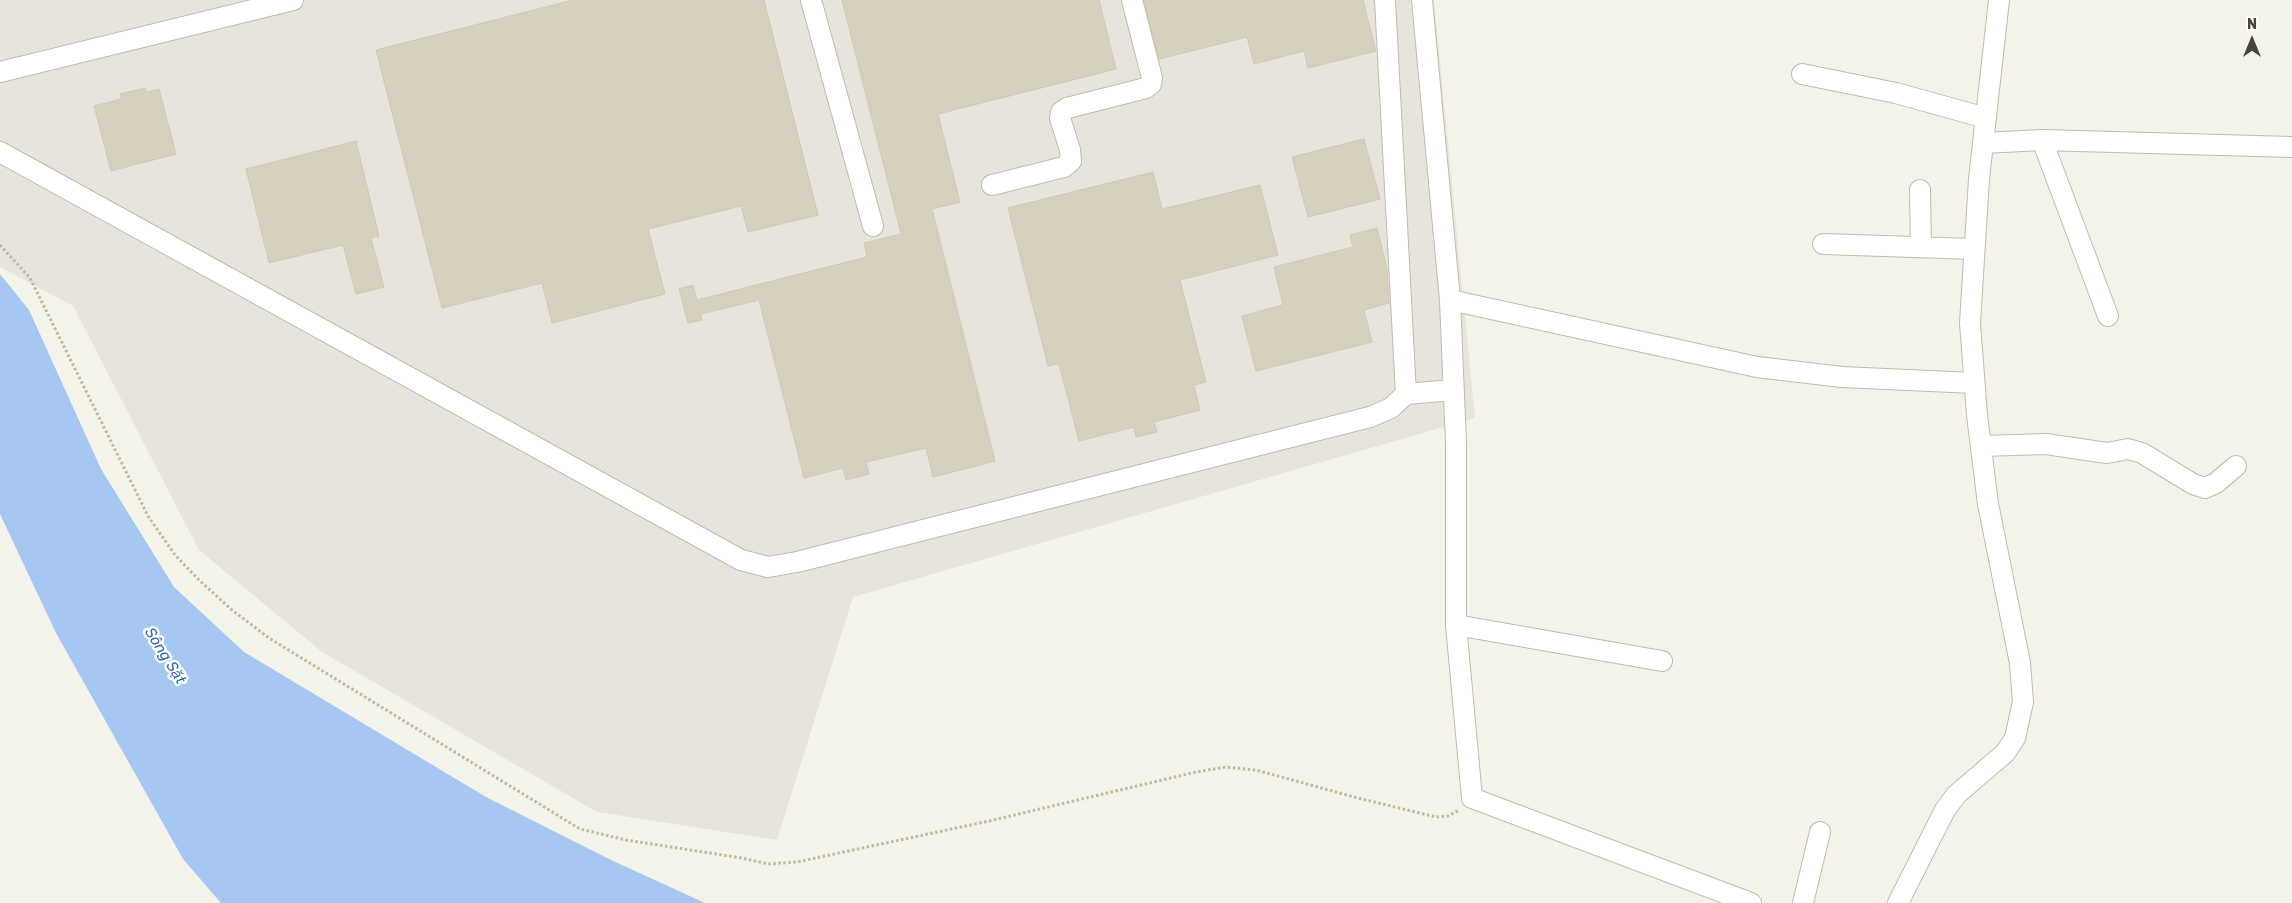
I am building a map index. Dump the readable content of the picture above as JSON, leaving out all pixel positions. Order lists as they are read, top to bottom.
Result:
{
  "water": ["Sông Sặt"],
  "north": "top"
}
